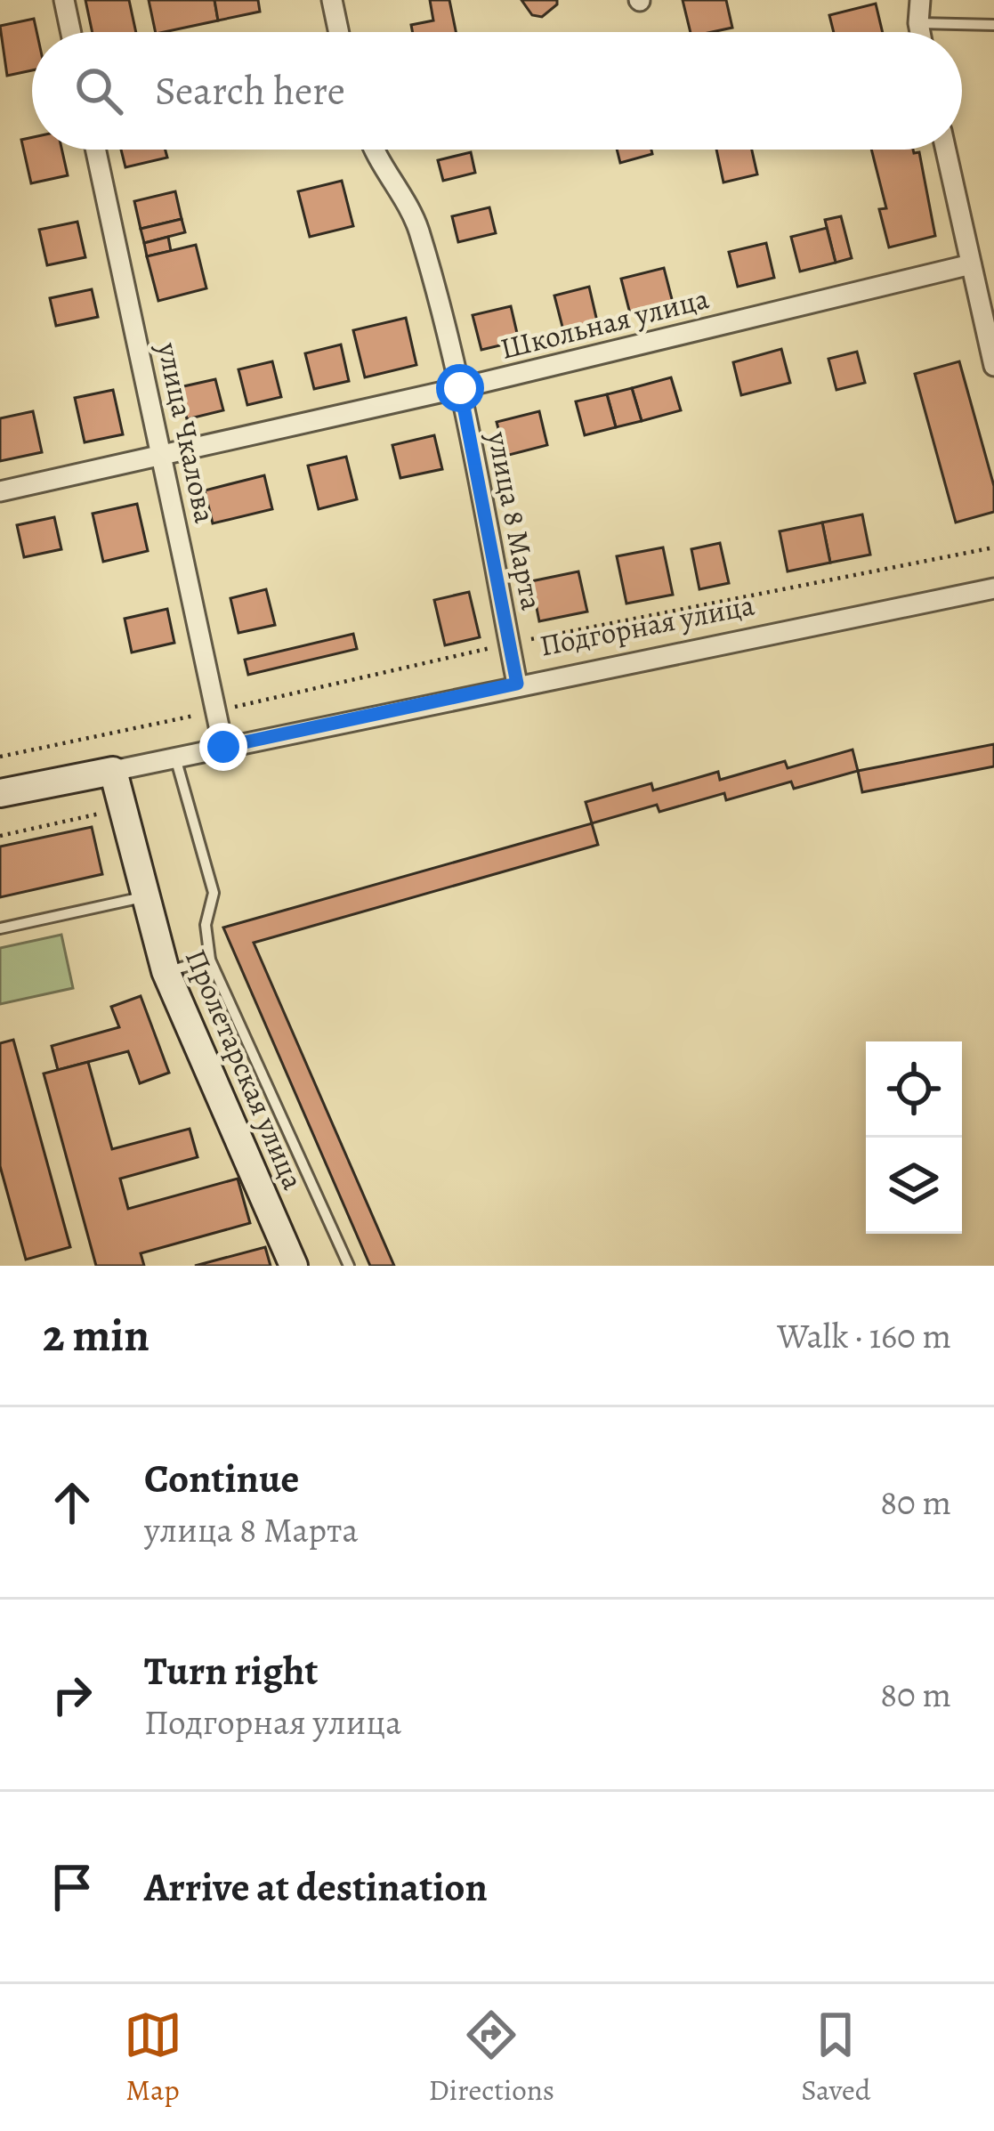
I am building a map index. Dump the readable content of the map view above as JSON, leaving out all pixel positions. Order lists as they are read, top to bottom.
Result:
{
  "streets": {
    "street": [
      "Школьная улица",
      "улица Чкалова",
      "улица 8 Марта",
      "Подгорная улица",
      "Пролетарская улица"
    ]
  },
  "crossings": [
    ["Школьная улица", "улица Чкалова"],
    ["Школьная улица", "улица 8 Марта"],
    ["улица Чкалова", "Подгорная улица"],
    ["улица 8 Марта", "Подгорная улица"],
    ["Подгорная улица", "Пролетарская улица"]
  ],
  "page": {
    "search": "Search here",
    "heading": ["2 min", "Walk · 160 m"],
    "list": [
      ["Continue", "улица 8 Марта", "80 m"],
      ["Turn right", "Подгорная улица", "80 m"],
      "Arrive at destination"
    ],
    "nav": ["Map", "Directions", "Saved"]
  }
}
